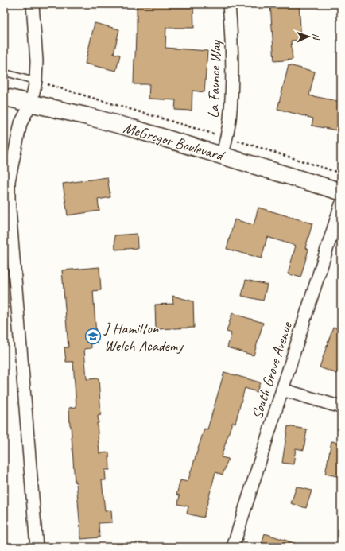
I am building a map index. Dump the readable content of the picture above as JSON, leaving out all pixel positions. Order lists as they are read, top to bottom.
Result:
{
  "streets": {
    "main road": ["McGregor Boulevard"],
    "street": ["La Faunce Way", "South Grove Avenue"]
  },
  "crossings": [
    ["La Faunce Way", "McGregor Boulevard"]
  ],
  "places": {
    "school or university": ["J Hamilton Welch Academy"]
  },
  "north": "right"
}
